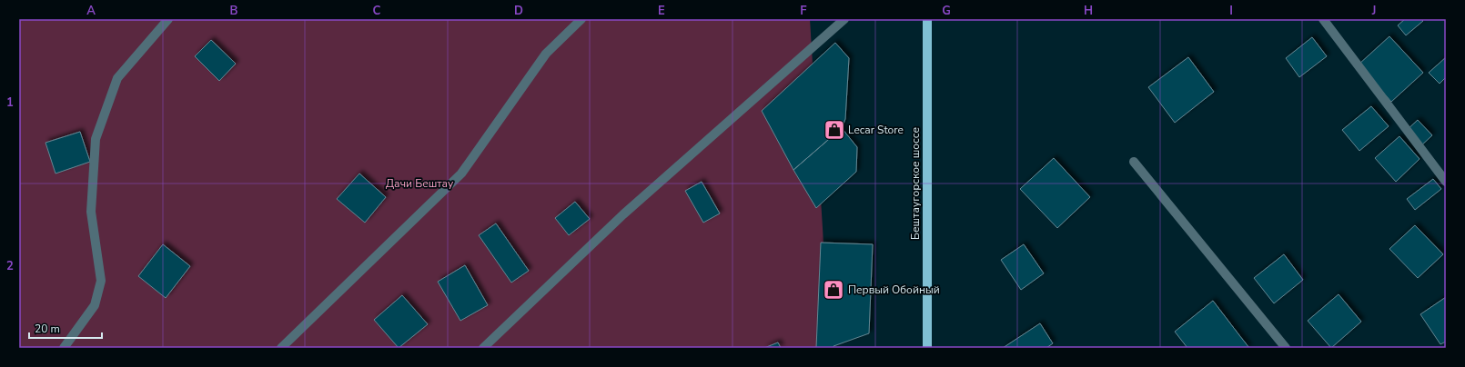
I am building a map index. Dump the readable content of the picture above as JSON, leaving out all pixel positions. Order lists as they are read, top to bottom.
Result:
{
  "streets": {
    "main road": ["Бештаугорское шоссе"]
  },
  "parks": ["Дачи Бештау"],
  "places": {
    "shop": ["Lecar Store", "Первый Обойный"]
  },
  "scale_bar": "20 m",
  "grid": {
    "columns": [
      "A",
      "B",
      "C",
      "D",
      "E",
      "F",
      "G",
      "H",
      "I",
      "J"
    ],
    "rows": ["1", "2"]
  }
}
